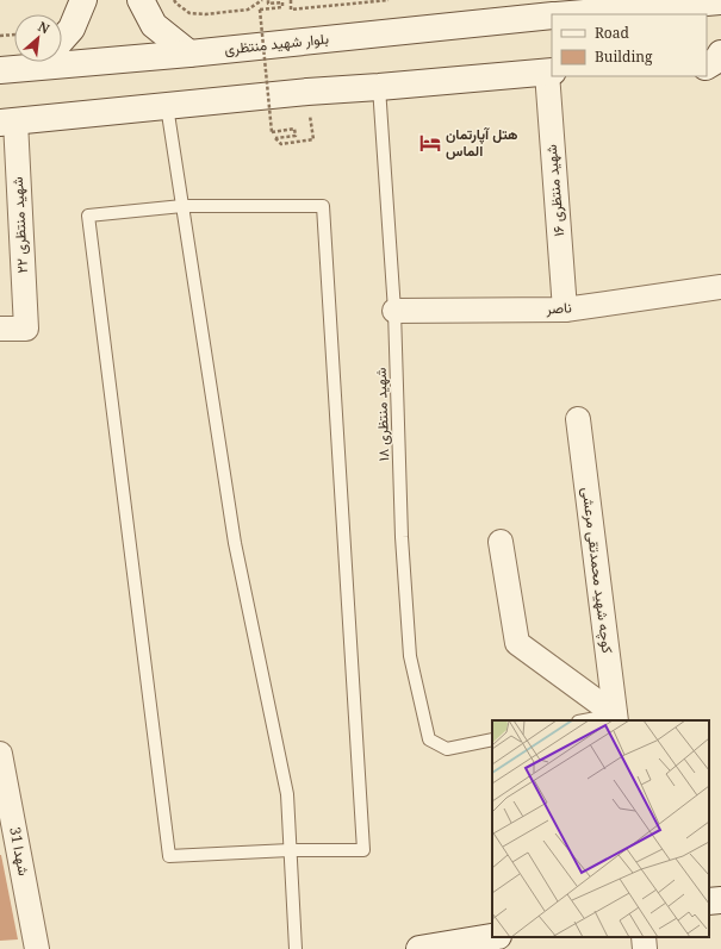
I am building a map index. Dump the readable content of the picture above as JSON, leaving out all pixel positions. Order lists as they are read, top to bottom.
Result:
{
  "streets": {
    "main road": ["بلوار شهید منتظری"],
    "street": [
      "شهید منتظری ۱۶",
      "شهید منتظری ۲۲",
      "ناصر",
      "کوچه شهید محمدتقی مرعشی",
      "شهدا 31"
    ],
    "lane": ["شهید منتظری ۱۸"]
  },
  "crossings": [
    ["شهید منتظری ۱۶", "ناصر"],
    ["ناصر", "شهید منتظری ۱۸"]
  ],
  "places": {
    "hotel": ["هتل آپارتمان الماس"]
  },
  "legend": ["Road", "Building"],
  "north": "top right"
}
